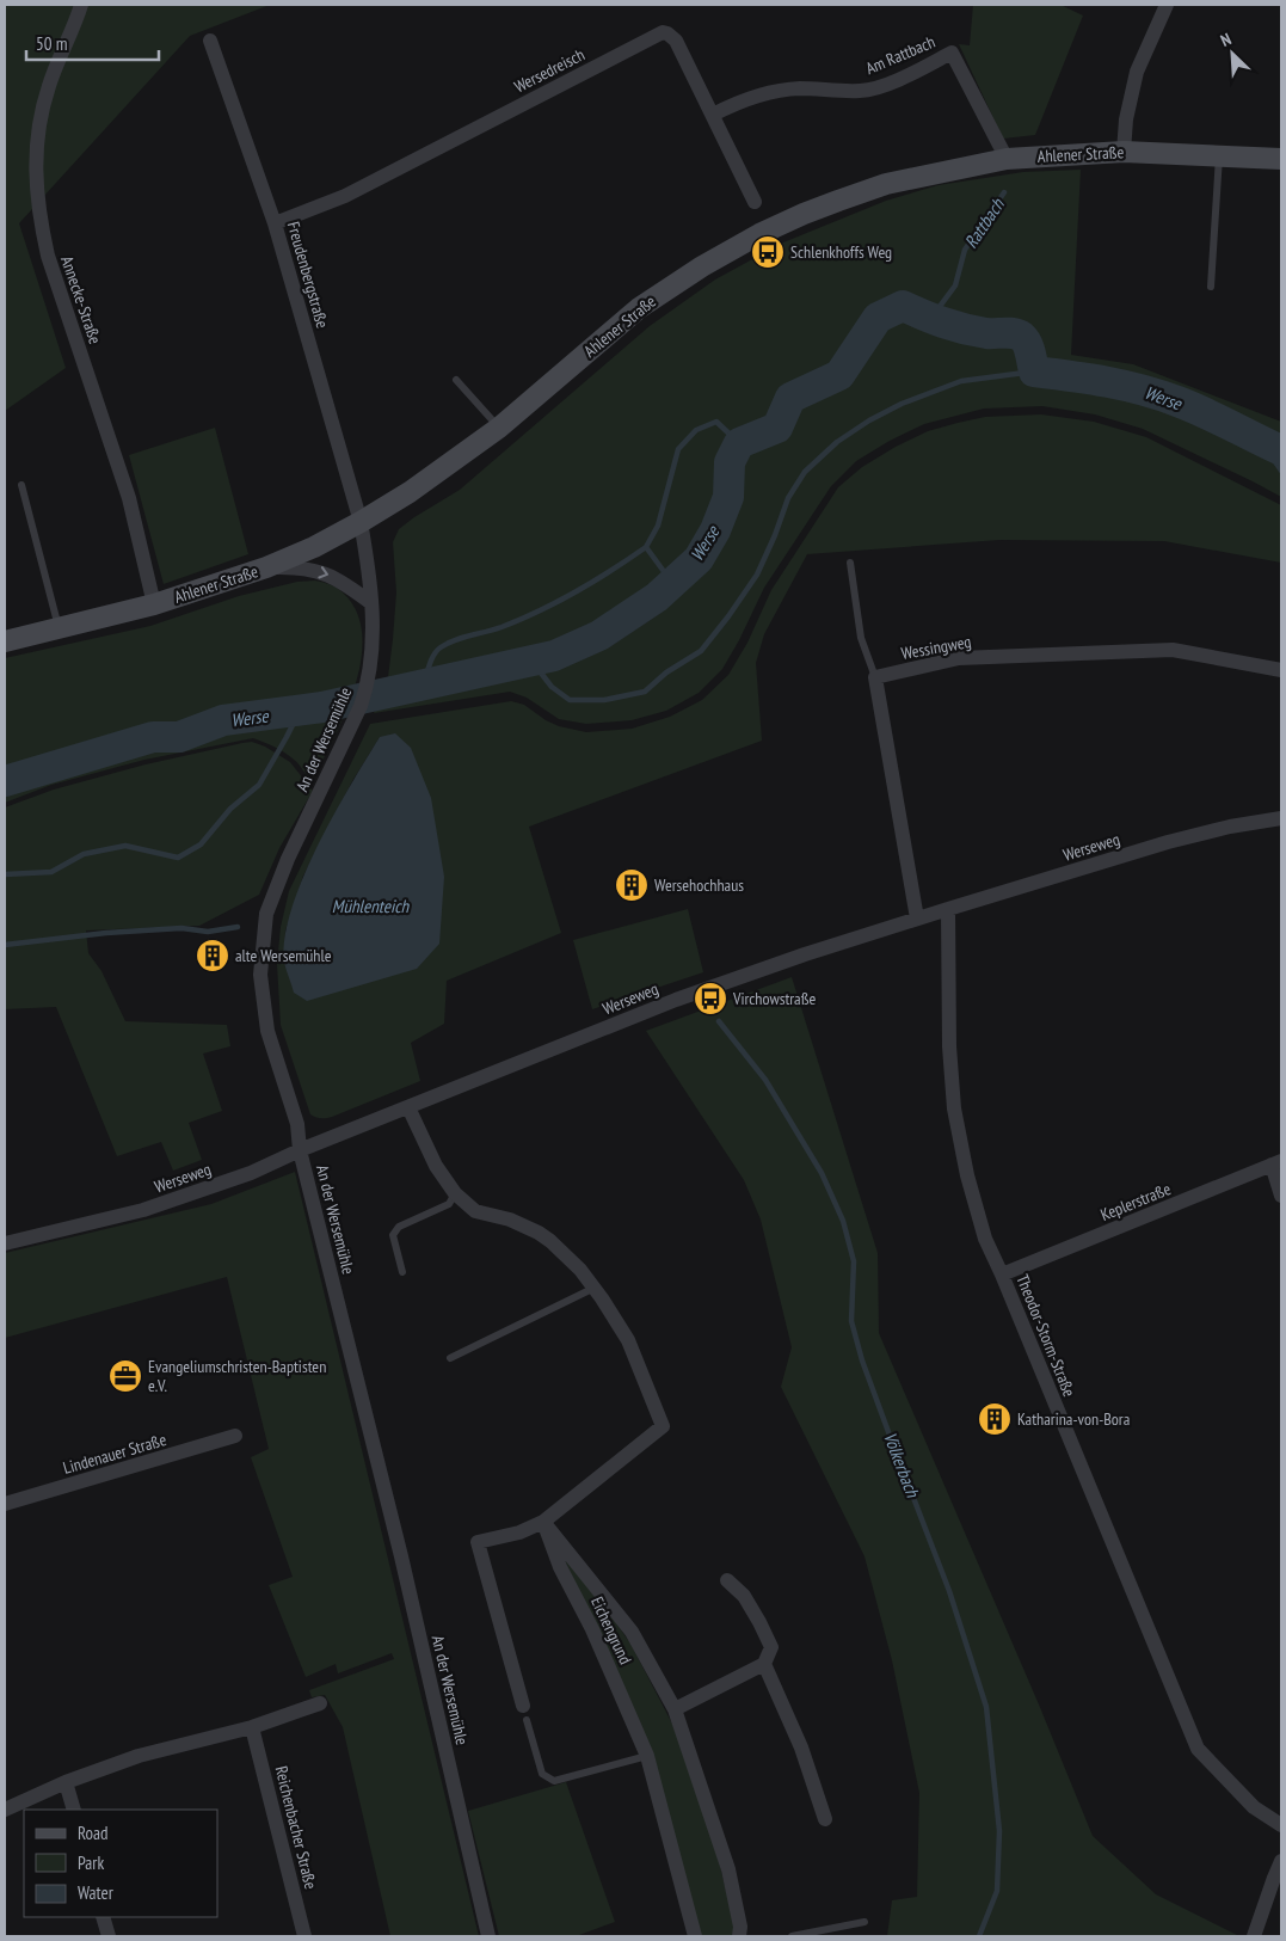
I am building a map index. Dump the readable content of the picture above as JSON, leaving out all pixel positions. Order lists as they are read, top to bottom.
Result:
{
  "streets": {
    "main road": ["Ahlener Straße"],
    "street": [
      "Am Rattbach",
      "Wersedreisch",
      "Freudenbergstraße",
      "Annecke-Straße",
      "Wessingweg",
      "An der Wersemühle",
      "Werseweg",
      "Keplerstraße",
      "Theodor-Storm-Straße",
      "Lindenauer Straße",
      "Eichengrund",
      "Reichenbacher Straße"
    ]
  },
  "crossings": [
    ["Am Rattbach", "Wersedreisch"],
    ["Am Rattbach", "Ahlener Straße"],
    ["Wersedreisch", "Freudenbergstraße"],
    ["Ahlener Straße", "Freudenbergstraße"],
    ["Ahlener Straße", "Annecke-Straße"],
    ["Ahlener Straße", "An der Wersemühle"],
    ["Freudenbergstraße", "An der Wersemühle"],
    ["An der Wersemühle", "Werseweg"],
    ["Werseweg", "Theodor-Storm-Straße"],
    ["Keplerstraße", "Theodor-Storm-Straße"]
  ],
  "water": [
    "Rattbach",
    "Werse",
    "Mühlenteich",
    "Völkerbach"
  ],
  "places": {
    "bus stop": ["Schlenkhoffs Weg", "Virchowstraße"],
    "building": ["Wersehochhaus", "alte Wersemühle", "Katharina-von-Bora"],
    "office": ["Evangeliumschristen-Baptisten e.V."]
  },
  "legend": ["Road", "Park", "Water"],
  "scale_bar": "50 m",
  "north": "top left"
}
